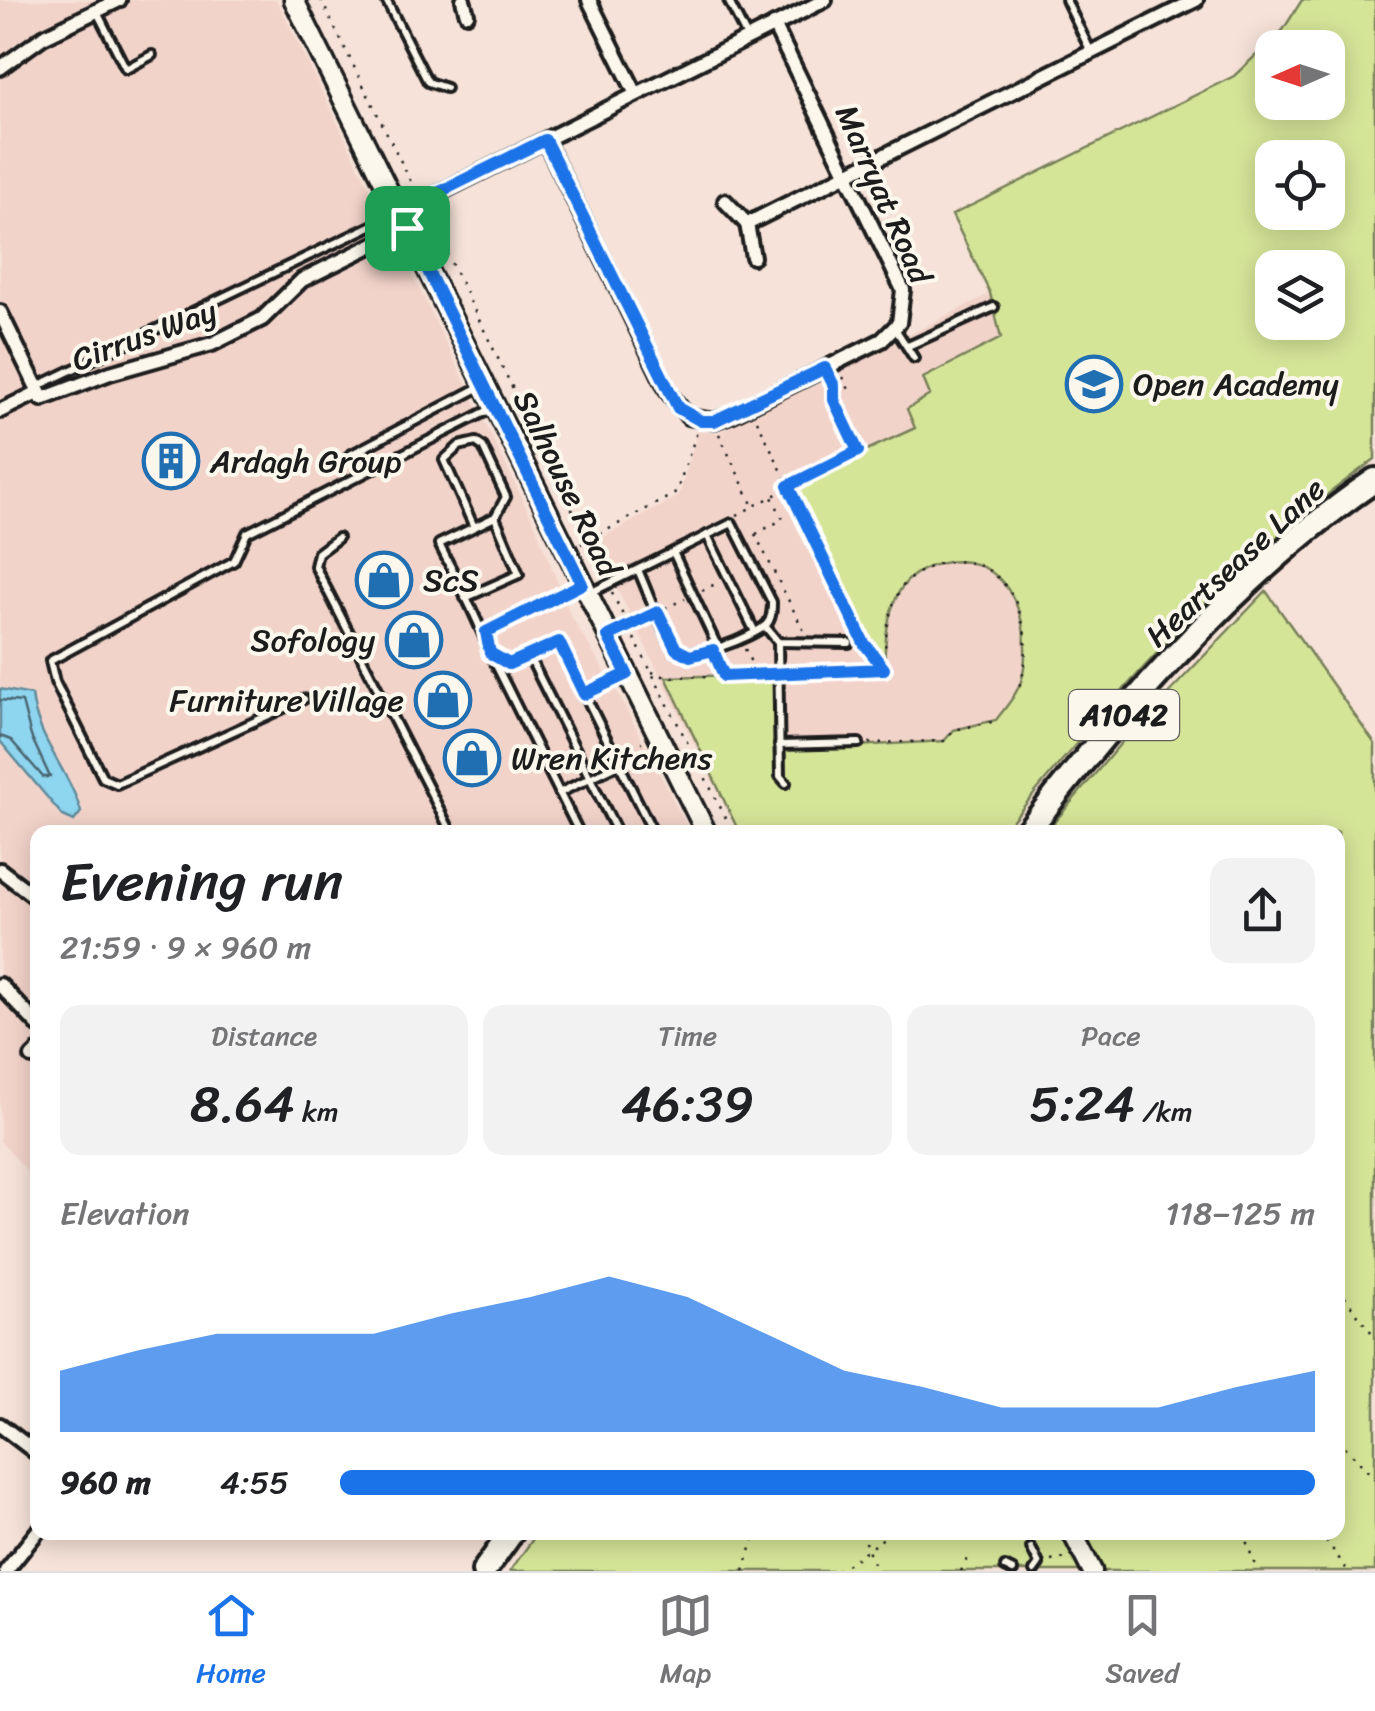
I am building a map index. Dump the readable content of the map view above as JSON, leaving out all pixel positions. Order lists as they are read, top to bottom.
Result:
{
  "streets": {
    "highway": ["Heartsease Lane", "A1042"],
    "street": ["Marryat Road", "Cirrus Way", "Salhouse Road"]
  },
  "crossings": [
    ["Marryat Road", "Cirrus Way"],
    ["Cirrus Way", "Salhouse Road"]
  ],
  "places": {
    "school or university": ["Open Academy"],
    "building": ["Ardagh Group"],
    "shop": [
      "ScS",
      "Sofology",
      "Furniture Village",
      "Wren Kitchens"
    ]
  },
  "north": "left",
  "page": {
    "heading": ["Evening run", "21:59 · 9 × 960 m"],
    "stats": [
      ["Distance", "8.64 km"],
      ["Time", "46:39"],
      ["Pace", "5:24 /km"]
    ],
    "chart": ["Elevation", "118–125 m"],
    "list": [
      {
        "name": "960 m",
        "note": "4:55"
      }
    ],
    "tabs": ["Home", "Map", "Saved"]
  }
}
